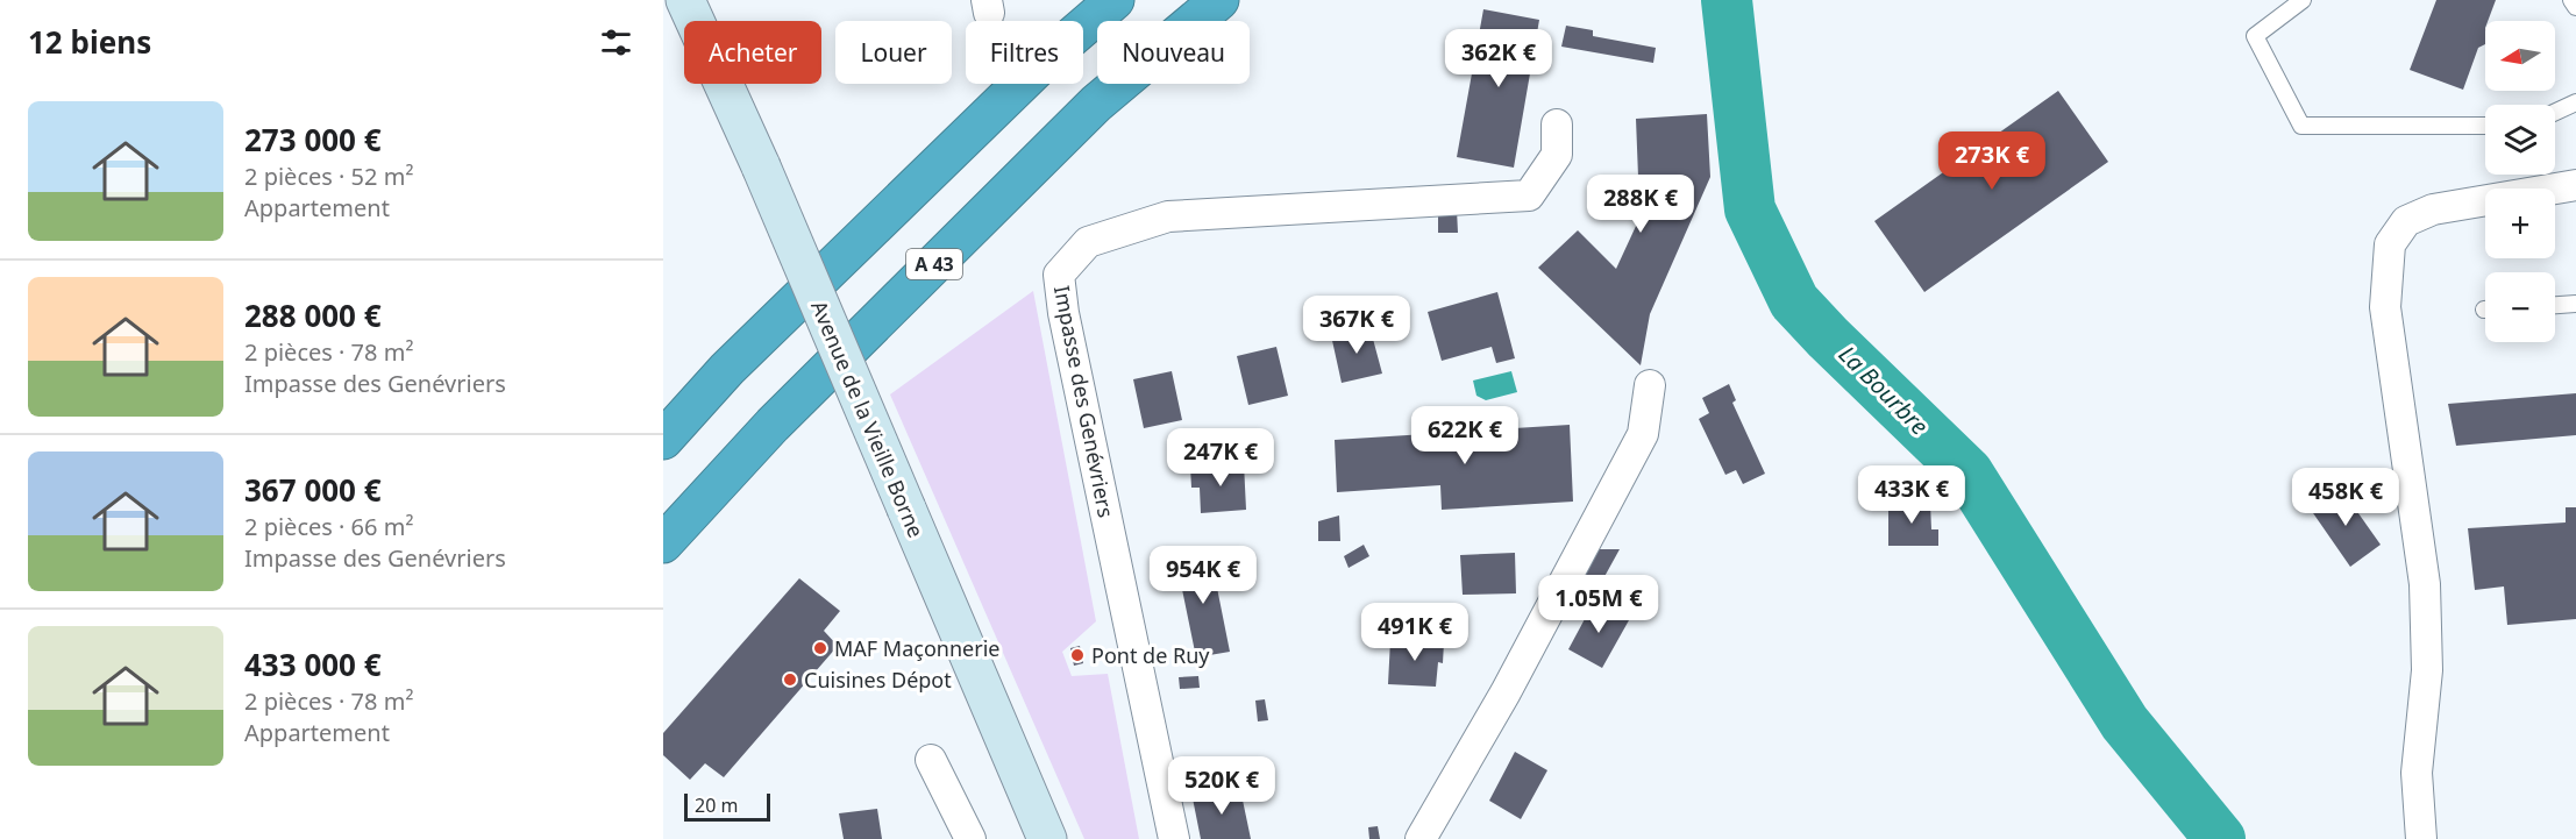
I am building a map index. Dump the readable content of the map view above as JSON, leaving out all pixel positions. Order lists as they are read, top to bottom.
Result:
{
  "streets": {
    "highway": ["A 43"],
    "main road": ["Avenue de la Vieille Borne"],
    "street": ["Impasse des Genévriers"]
  },
  "water": ["La Bourbre"],
  "places": ["MAF Maçonnerie", "Pont de Ruy", "Cuisines Dépot"],
  "scale_bar": "20 m",
  "north": "left",
  "page": {
    "heading": "12 biens",
    "map_buttons": ["+", "−"],
    "chip": [
      "Acheter",
      "Louer",
      "Filtres",
      "Nouveau"
    ],
    "price": [
      "362K €",
      "273K €",
      "288K €",
      "367K €",
      "622K €",
      "247K €",
      "433K €",
      "458K €",
      "954K €",
      "1.05M €",
      "491K €",
      "520K €"
    ],
    "list": [
      {
        "name": "273 000 €",
        "note": "2 pièces · 52 m² · Appartement"
      },
      {
        "name": "288 000 €",
        "note": "2 pièces · 78 m² · Impasse des Genévriers"
      },
      {
        "name": "367 000 €",
        "note": "2 pièces · 66 m² · Impasse des Genévriers"
      },
      {
        "name": "433 000 €",
        "note": "2 pièces · 78 m² · Appartement"
      }
    ],
    "scale": "20 m"
  }
}
